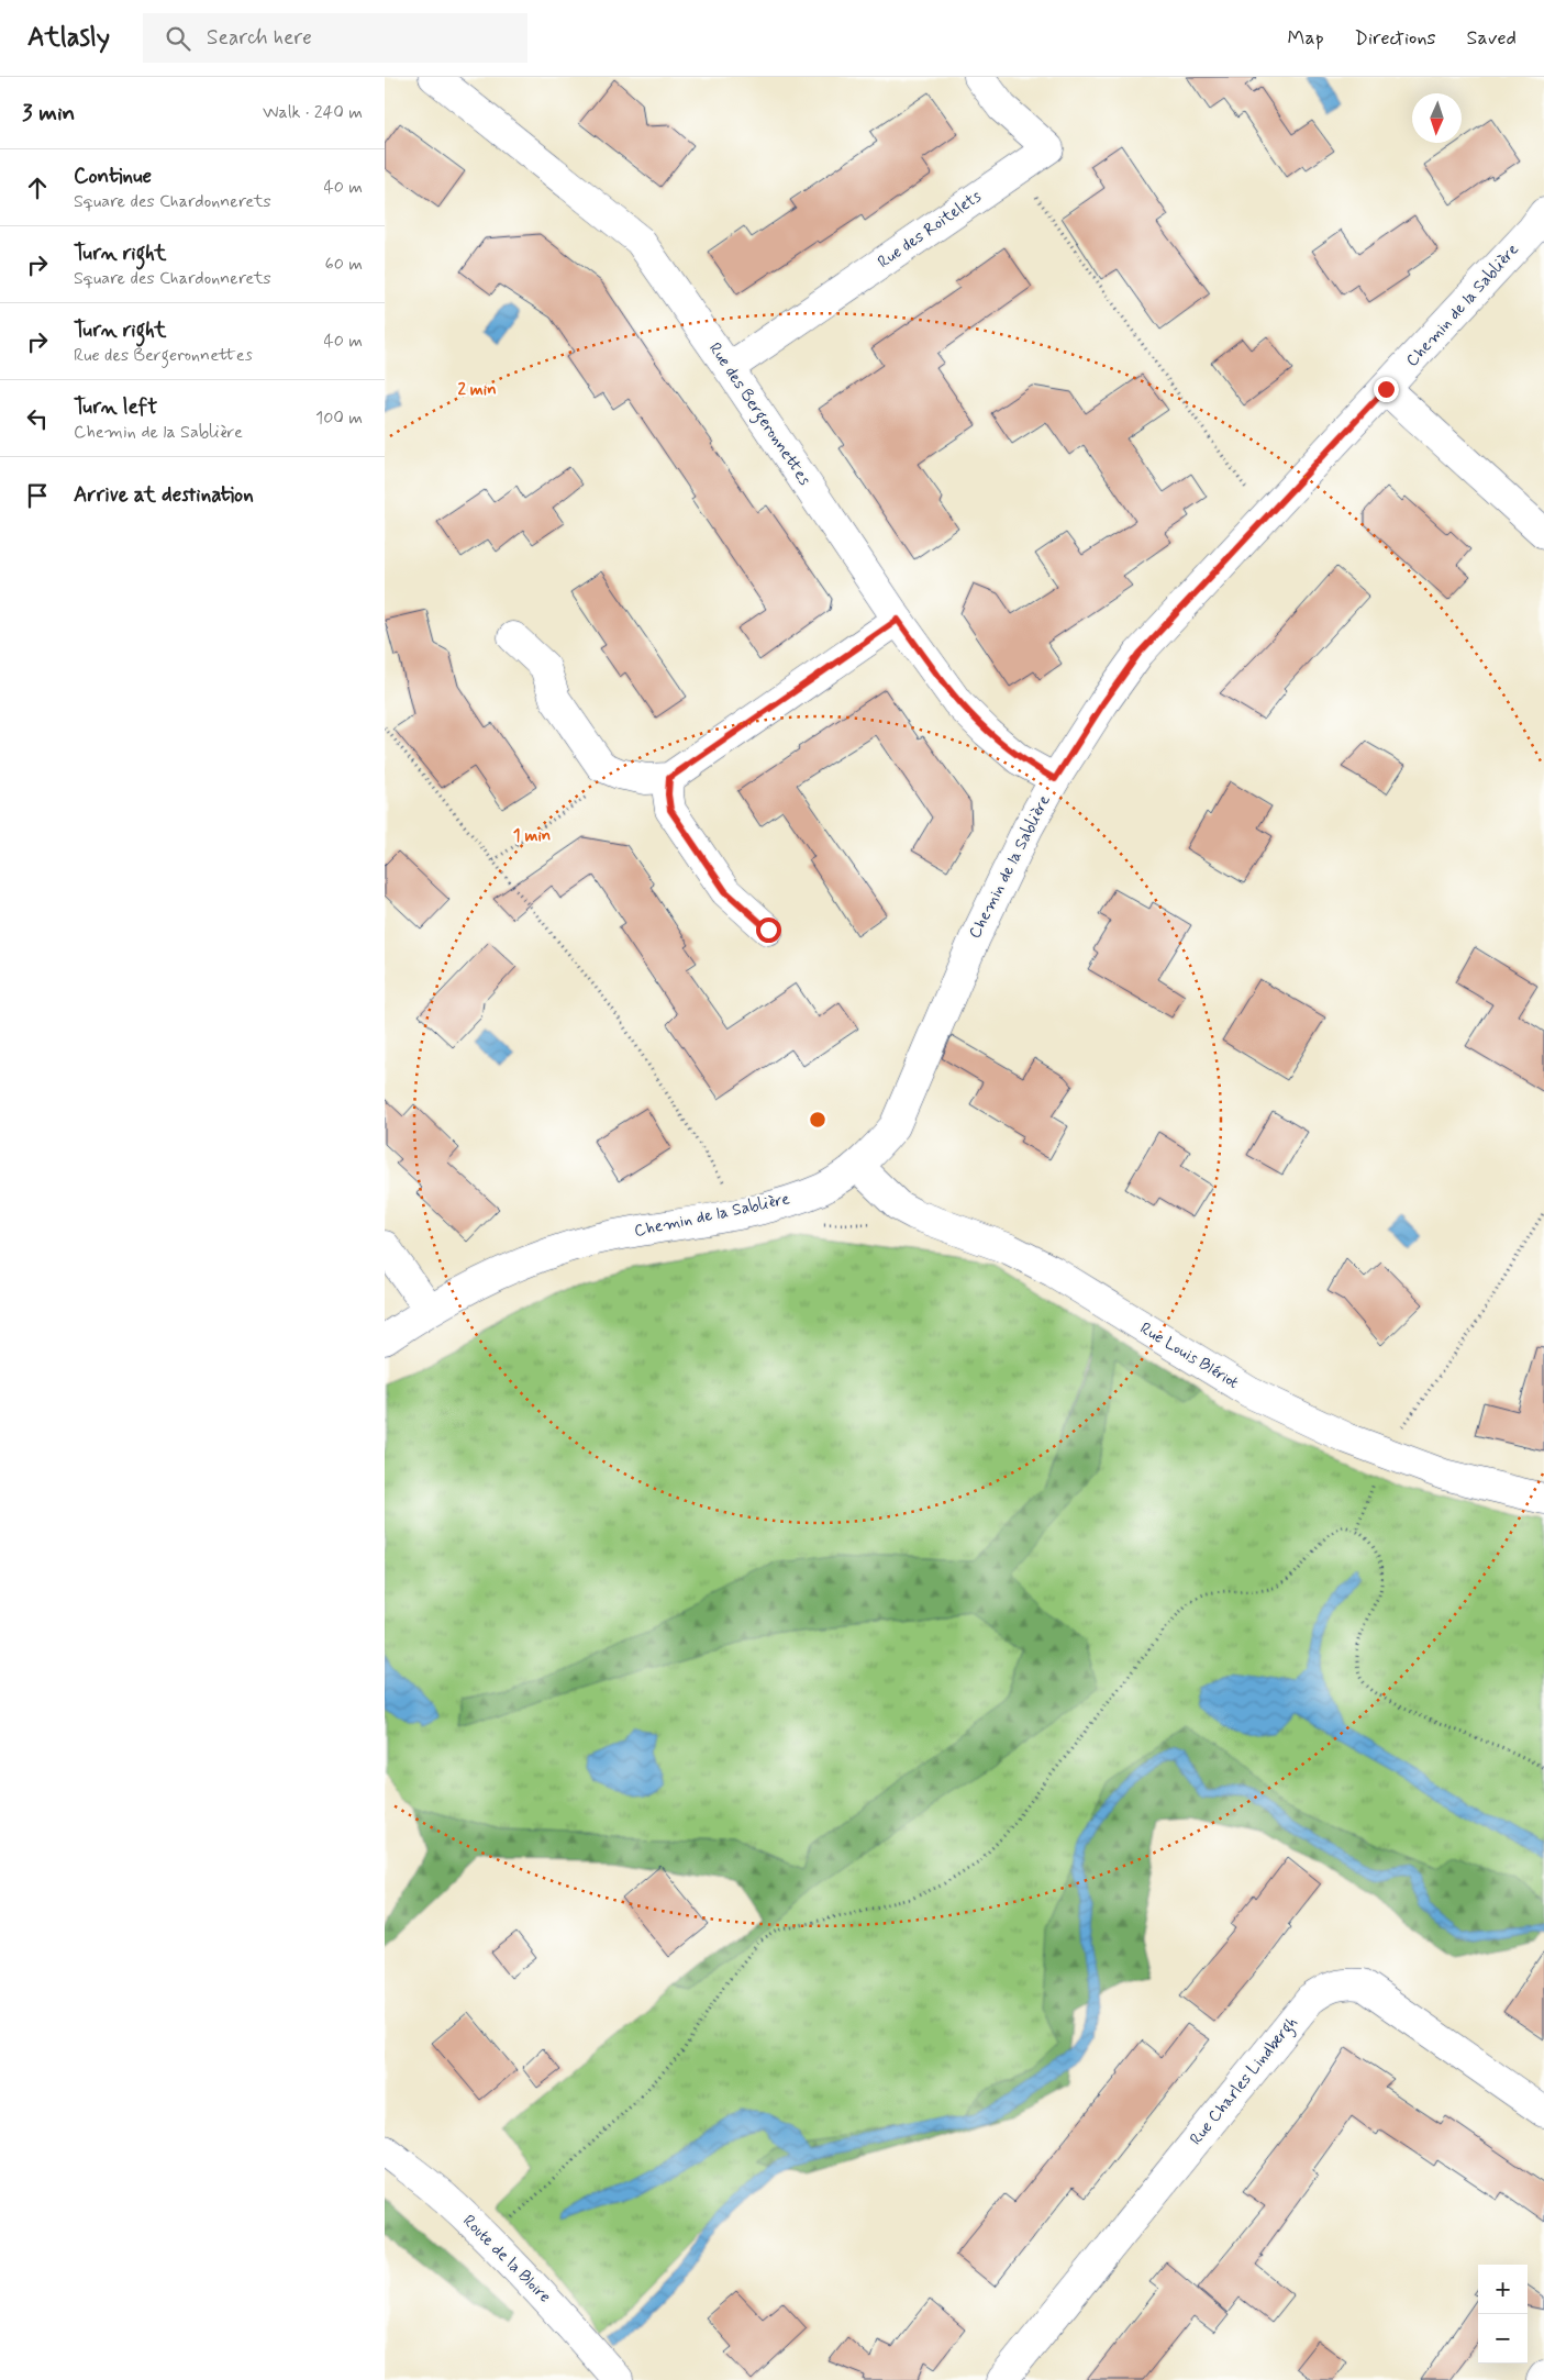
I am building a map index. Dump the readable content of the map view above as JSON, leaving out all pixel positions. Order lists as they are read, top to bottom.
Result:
{
  "streets": {
    "street": [
      "Rue des Roitelets",
      "Chemin de la Sablière",
      "Rue des Bergeronnettes",
      "Rue Louis Blériot",
      "Rue Charles Lindbergh",
      "Route de la Bloire"
    ]
  },
  "crossings": [
    ["Rue des Roitelets", "Rue des Bergeronnettes"],
    ["Chemin de la Sablière", "Rue des Bergeronnettes"],
    ["Chemin de la Sablière", "Rue Louis Blériot"]
  ],
  "north": "bottom",
  "page": {
    "header": "Atlasly",
    "search": "Search here",
    "nav": ["Map", "Directions", "Saved"],
    "heading": ["3 min", "Walk · 240 m"],
    "list": [
      ["Continue", "Square des Chardonnerets", "40 m"],
      ["Turn right", "Square des Chardonnerets", "60 m"],
      ["Turn right", "Rue des Bergeronnettes", "40 m"],
      ["Turn left", "Chemin de la Sablière", "100 m"],
      "Arrive at destination"
    ],
    "map_buttons": ["+", "−"]
  },
  "rings": ["2 min", "1 min"]
}
